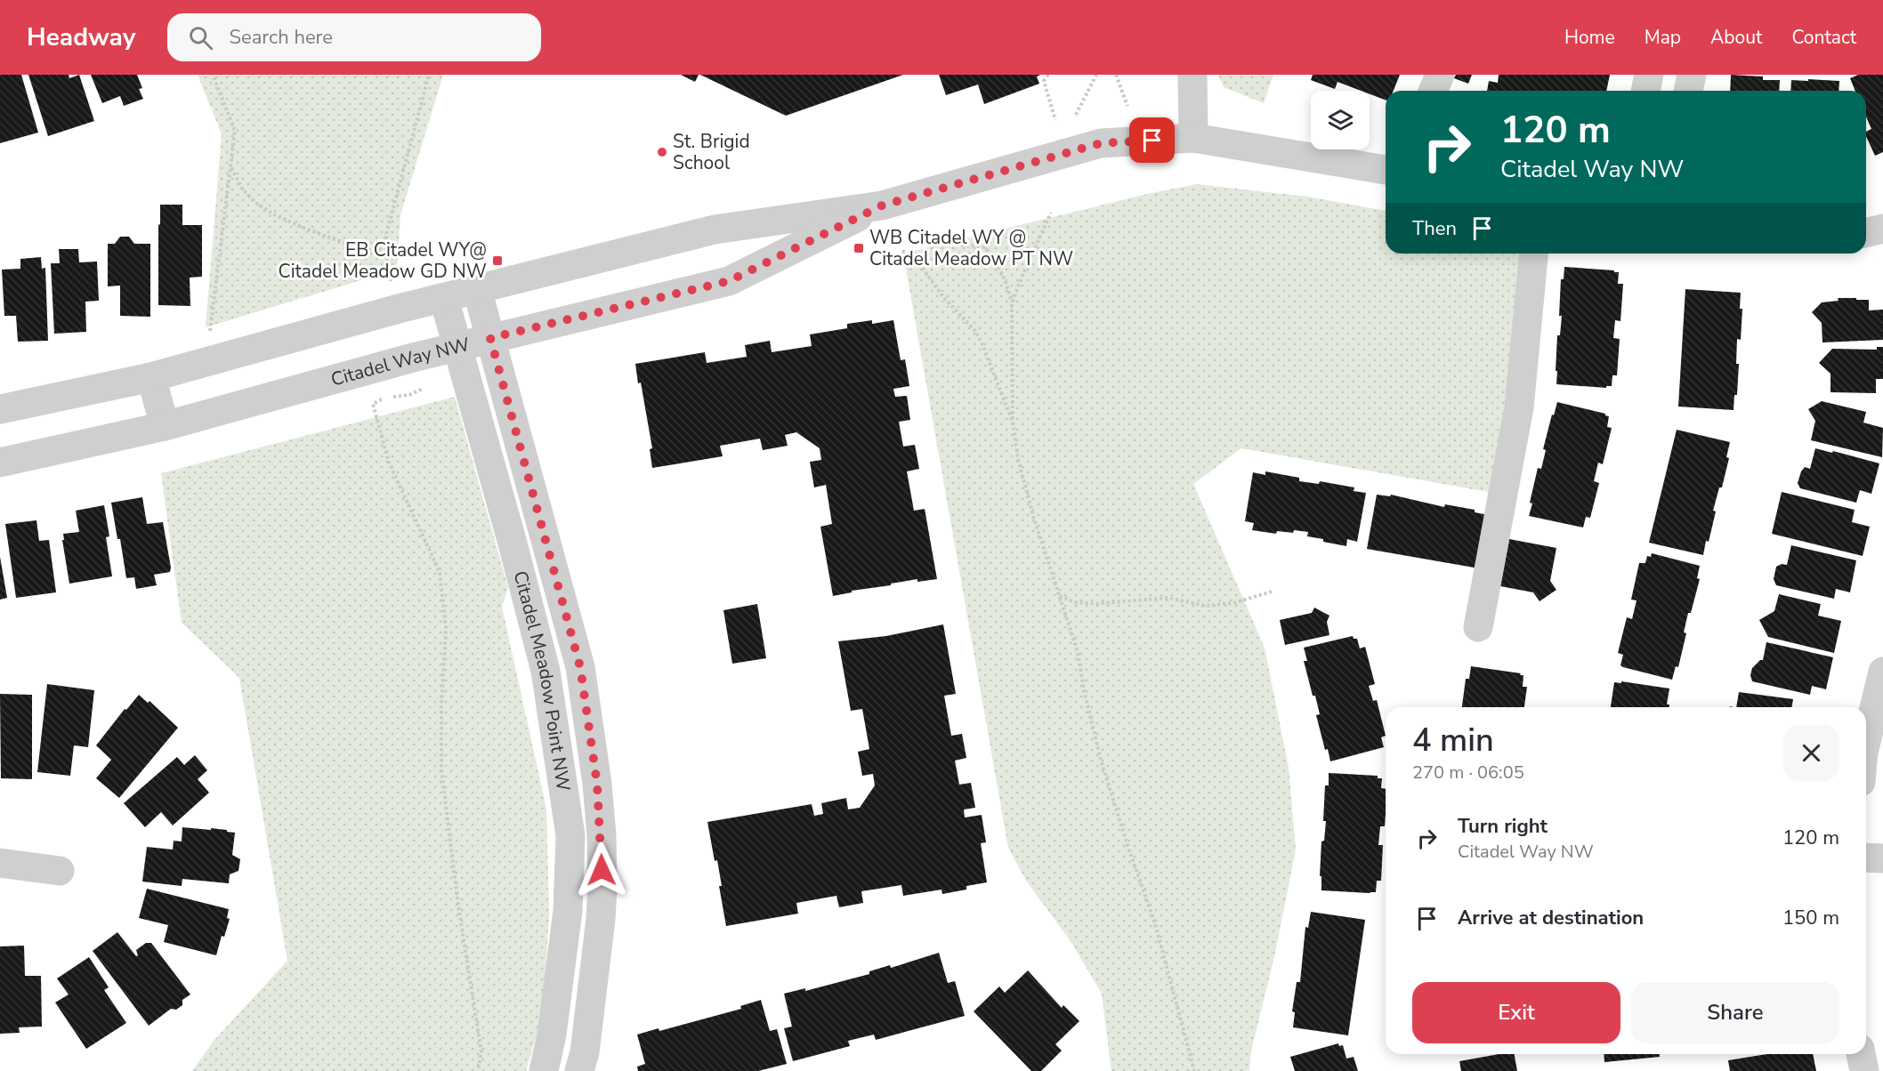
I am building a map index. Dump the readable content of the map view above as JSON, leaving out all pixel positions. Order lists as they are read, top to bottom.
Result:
{
  "streets": {
    "street": ["Citadel Way NW", "Citadel Meadow Point NW"]
  },
  "crossings": [
    ["Citadel Way NW", "Citadel Meadow Point NW"]
  ],
  "places": {
    "other": ["St. Brigid School"],
    "transit": ["WB Citadel WY @ Citadel Meadow PT NW", "EB Citadel WY@ Citadel Meadow GD NW"]
  },
  "page": {
    "header": "Headway",
    "search": "Search here",
    "nav": [
      "Home",
      "Map",
      "About",
      "Contact"
    ],
    "turn": ["120 m", "Citadel Way NW"],
    "then": "Then",
    "heading": ["4 min", "270 m · 06:05"],
    "list": [
      {
        "name": "Turn right",
        "note": "Citadel Way NW",
        "value": "120 m"
      },
      {
        "name": "Arrive at destination",
        "value": "150 m"
      }
    ],
    "buttons": ["Exit", "Share"]
  }
}
